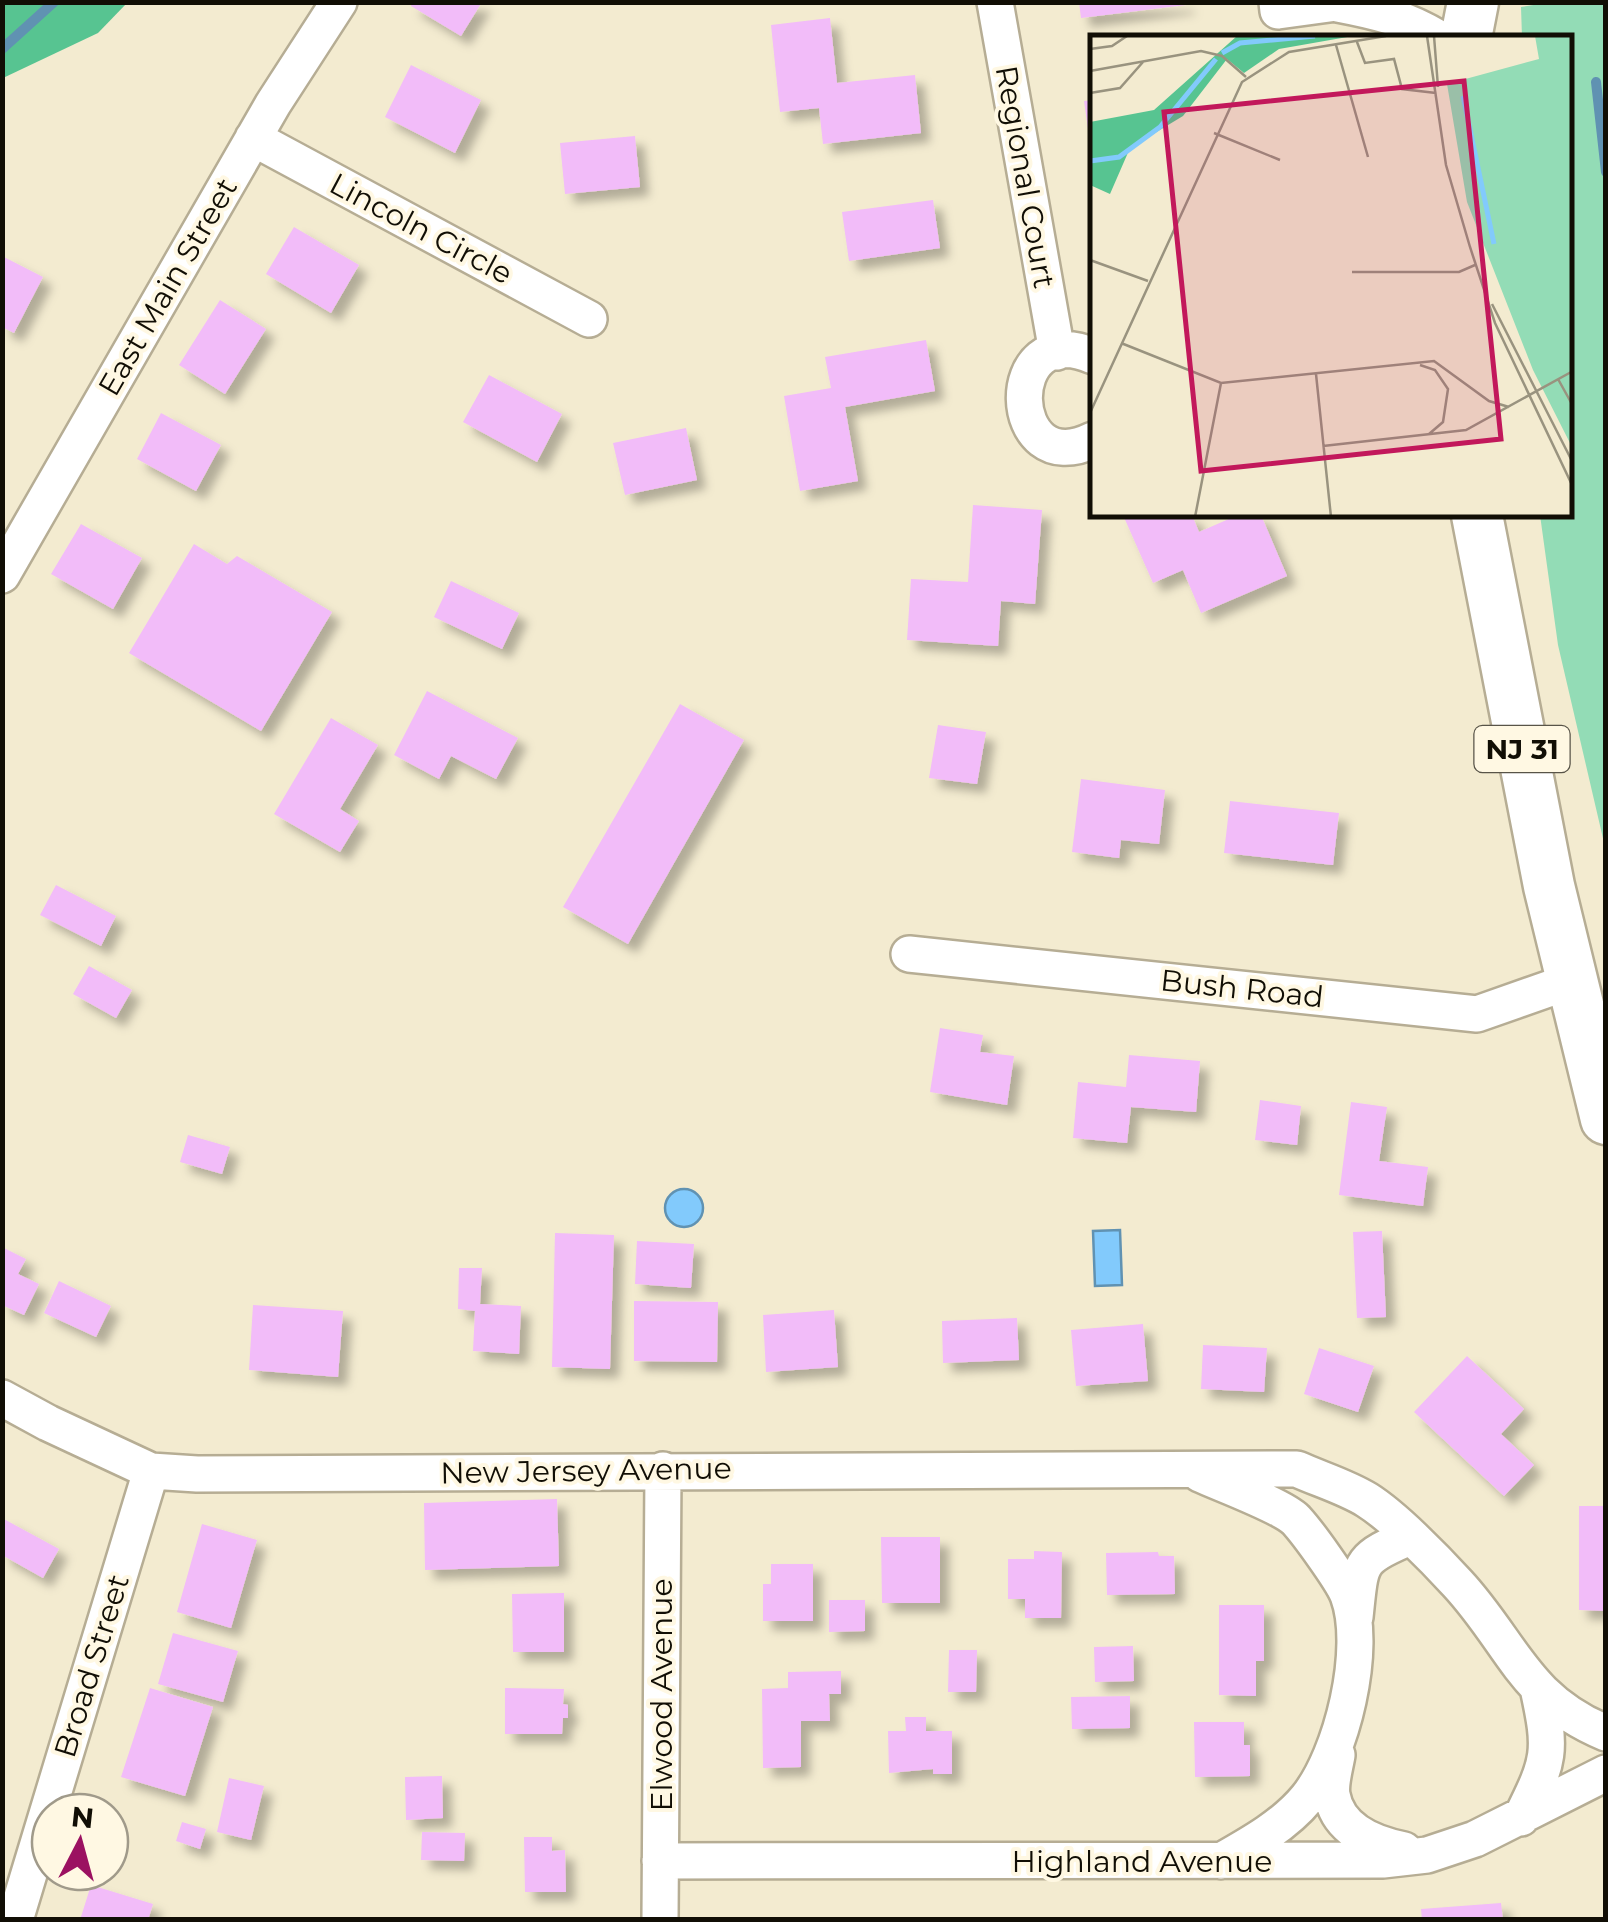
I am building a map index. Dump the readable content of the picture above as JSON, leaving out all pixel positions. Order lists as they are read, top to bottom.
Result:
{
  "streets": {
    "highway": ["NJ 31"],
    "street": [
      "Regional Court",
      "Lincoln Circle",
      "East Main Street",
      "Bush Road",
      "New Jersey Avenue",
      "Broad Street",
      "Elwood Avenue",
      "Highland Avenue"
    ]
  },
  "crossings": [
    ["Lincoln Circle", "East Main Street"],
    ["NJ 31", "Bush Road"],
    ["New Jersey Avenue", "Broad Street"],
    ["New Jersey Avenue", "Elwood Avenue"],
    ["New Jersey Avenue", "Highland Avenue"],
    ["Elwood Avenue", "Highland Avenue"]
  ],
  "north": "top"
}
